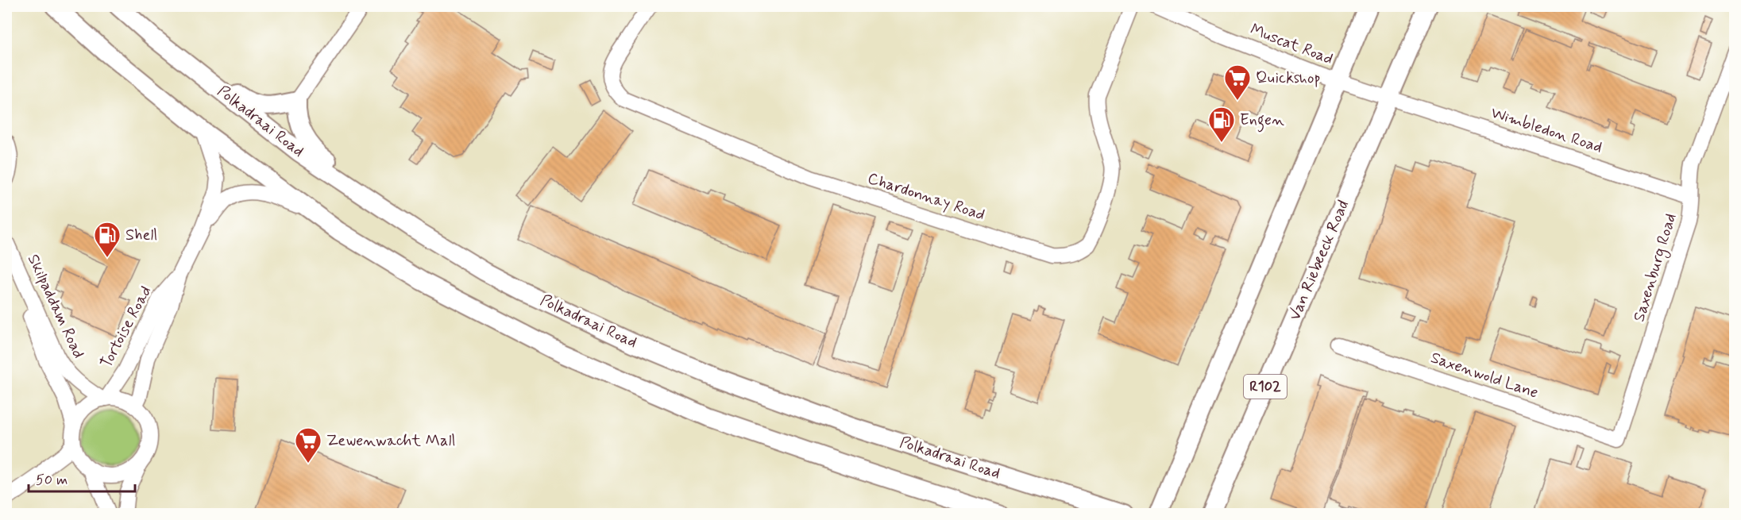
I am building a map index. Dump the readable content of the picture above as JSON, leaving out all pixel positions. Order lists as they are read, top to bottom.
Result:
{
  "streets": {
    "main road": ["Polkadraai Road", "Van Riebeeck Road", "R102"],
    "street": [
      "Muscat Road",
      "Wimbledon Road",
      "Chardonnay Road",
      "Saxenburg Road",
      "Skilpaddam Road",
      "Tortoise Road",
      "Saxenwold Lane"
    ]
  },
  "crossings": [
    ["Muscat Road", "Wimbledon Road"],
    ["Muscat Road", "Van Riebeeck Road"],
    ["Wimbledon Road", "Van Riebeeck Road"],
    ["Wimbledon Road", "Saxenburg Road"],
    ["Saxenburg Road", "Saxenwold Lane"],
    ["Skilpaddam Road", "Tortoise Road"]
  ],
  "places": {
    "supermarket": ["Quickshop", "Zewenwacht Mall"],
    "fuel station": ["Engen", "Shell"]
  },
  "scale_bar": "50 m"
}
